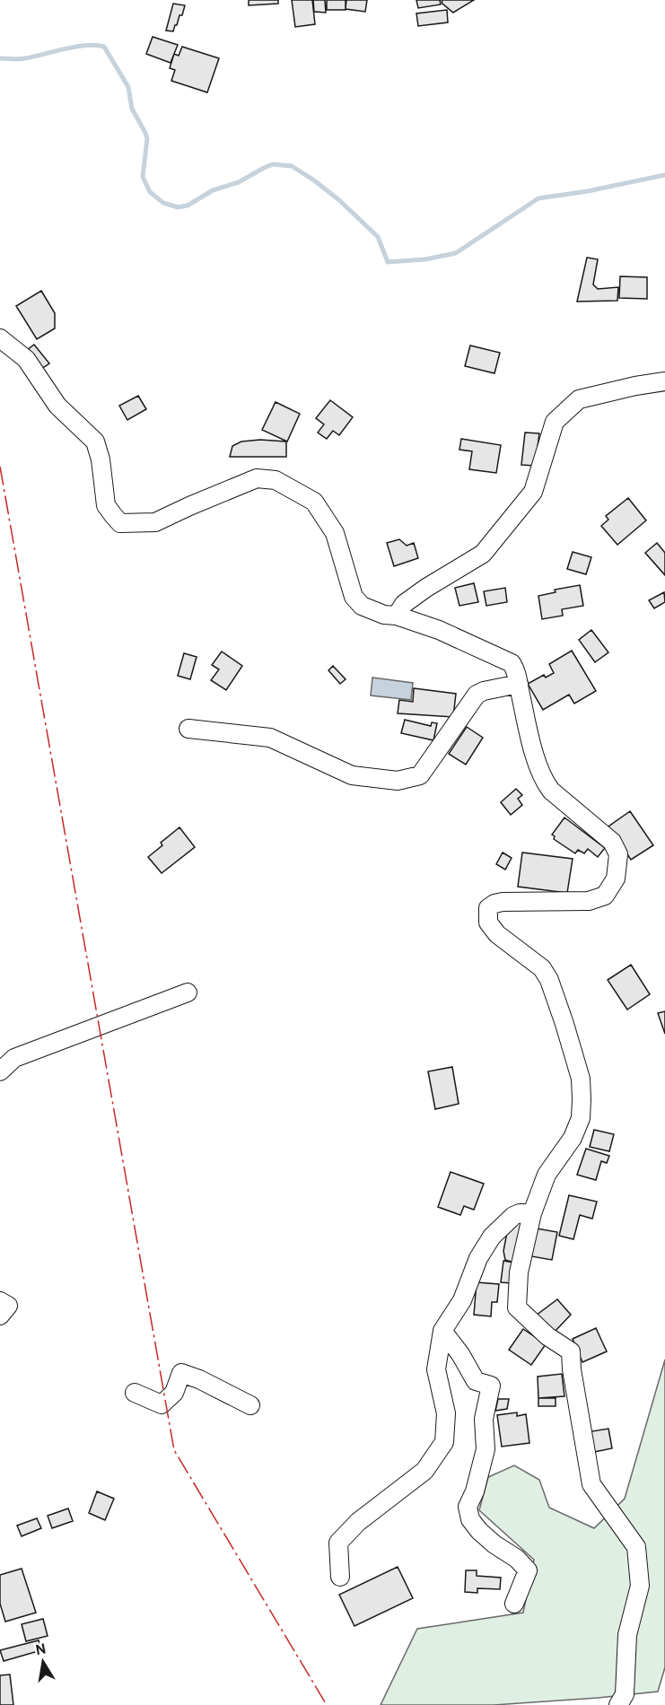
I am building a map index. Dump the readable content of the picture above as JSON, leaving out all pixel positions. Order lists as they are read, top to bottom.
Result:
{
  "north": "top"
}
